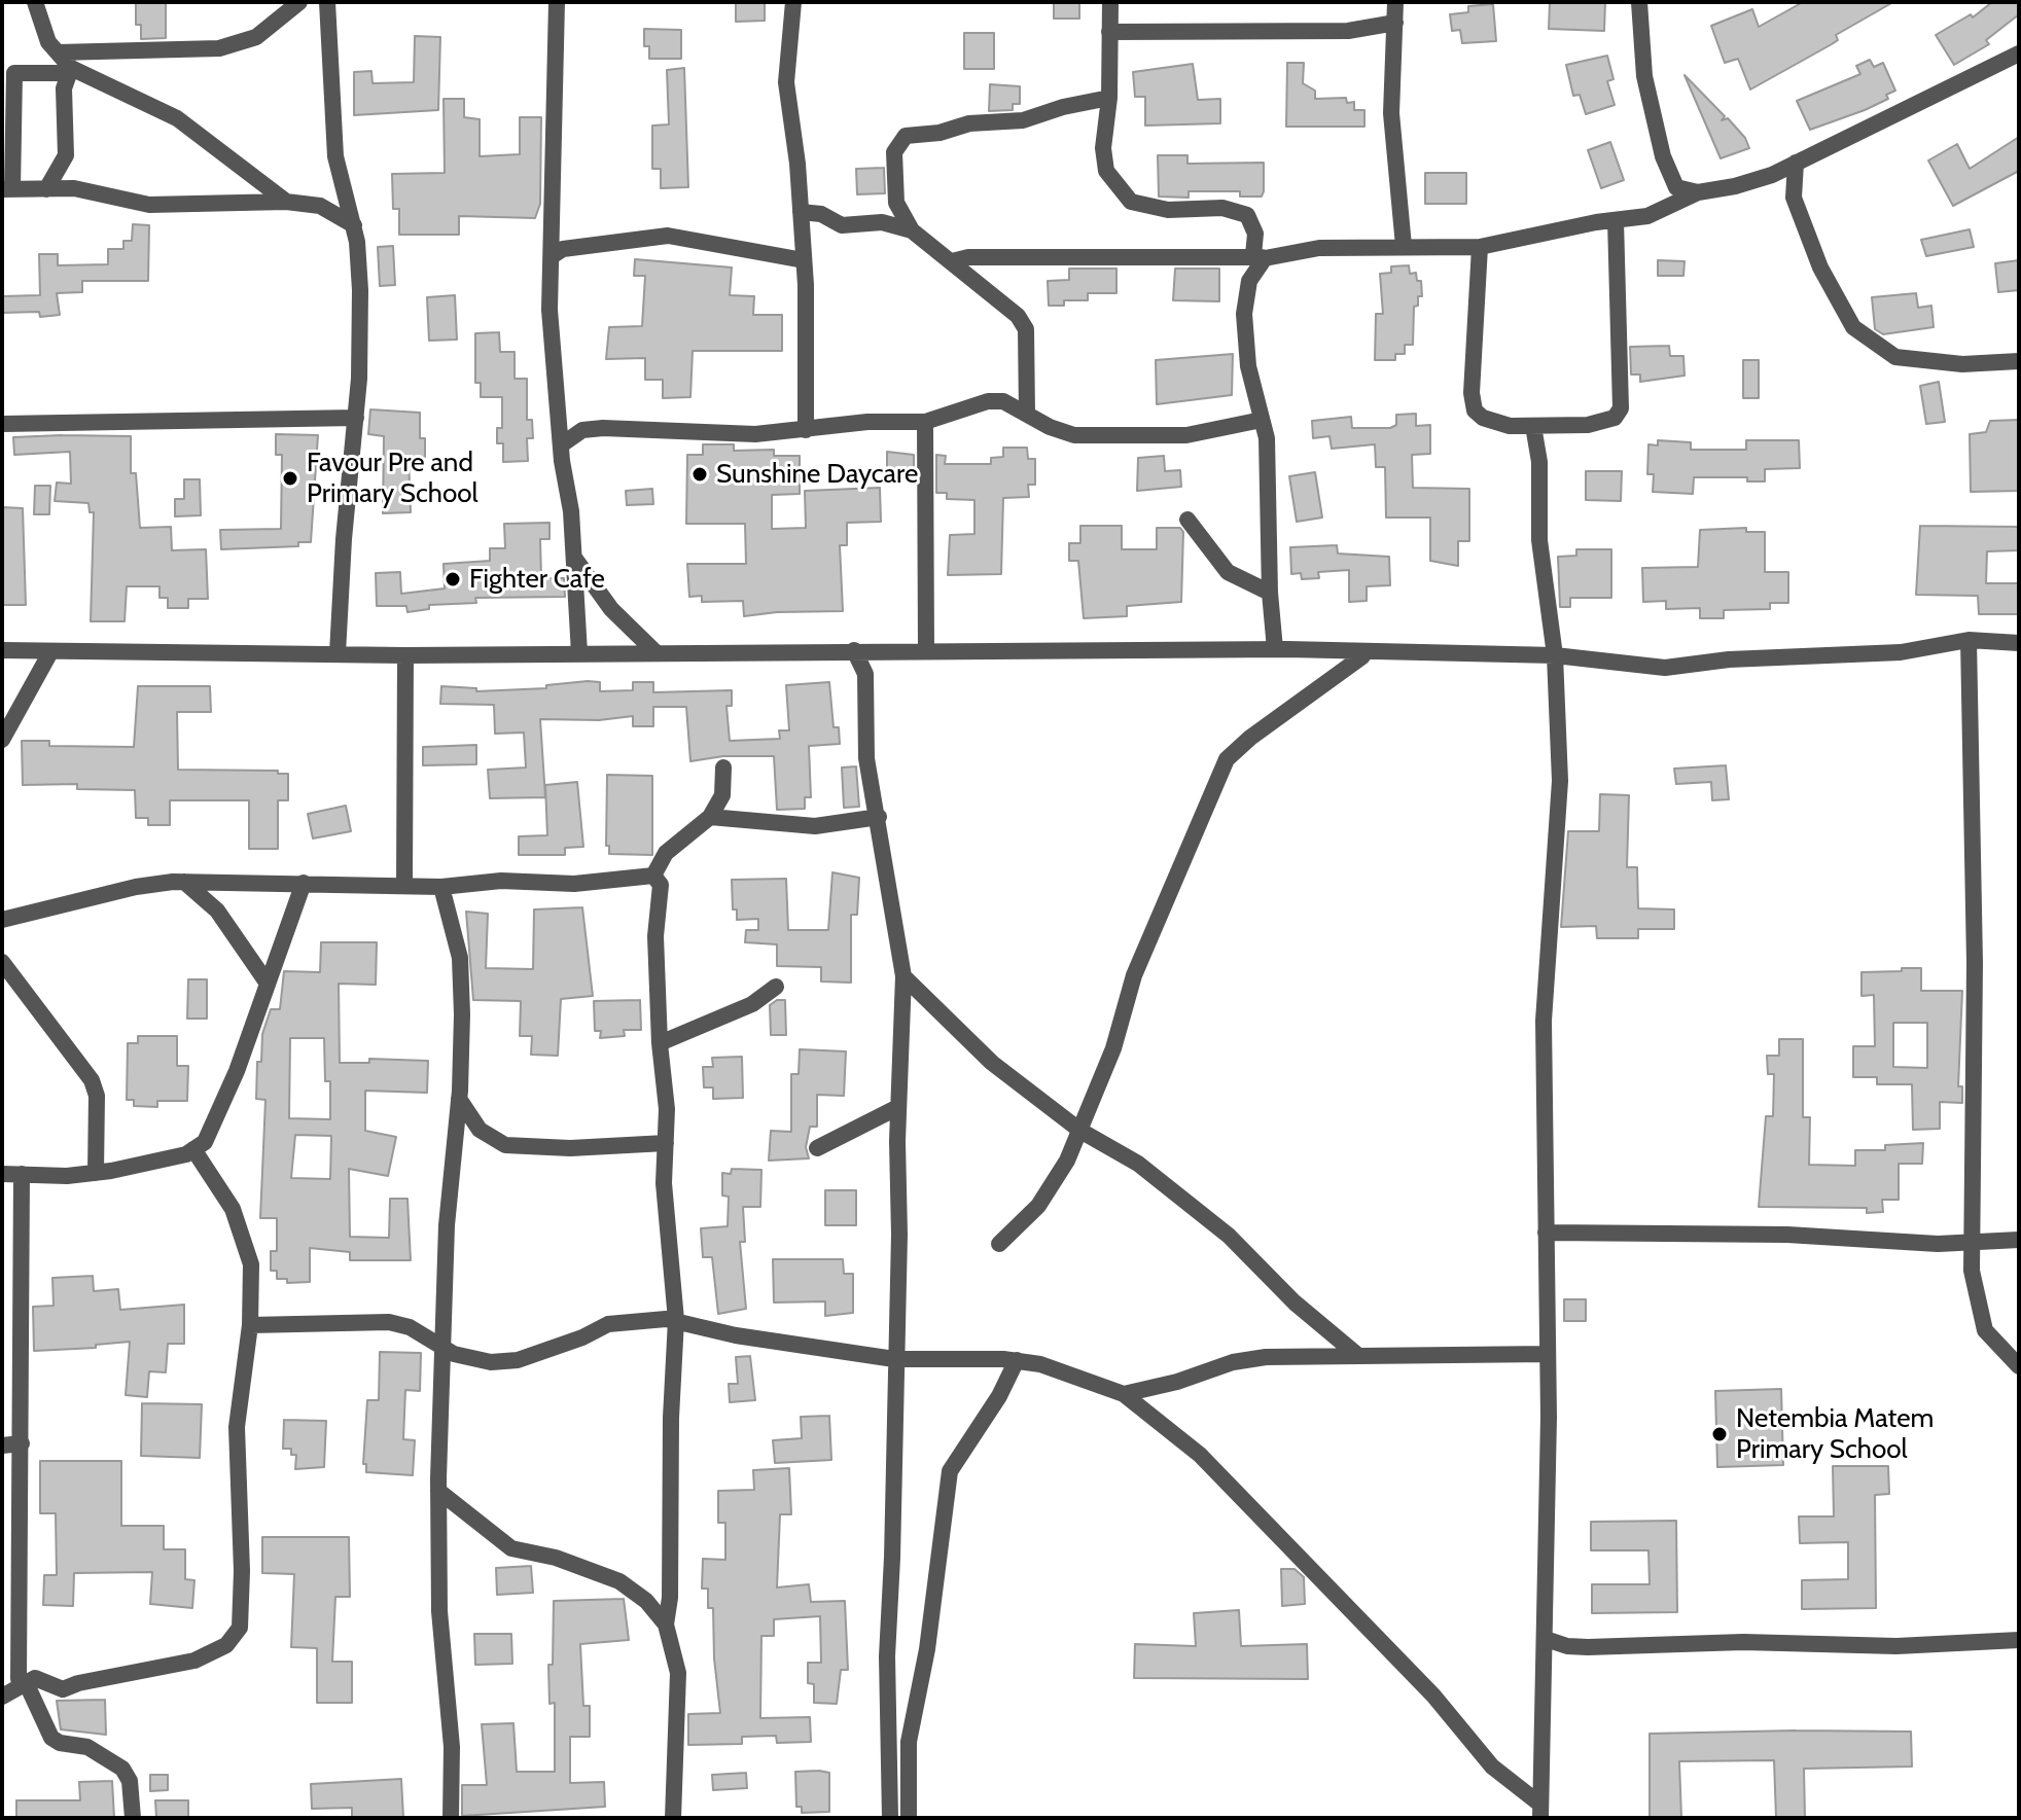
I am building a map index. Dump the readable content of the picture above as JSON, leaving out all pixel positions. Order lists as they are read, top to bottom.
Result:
{
  "places": [
    "Sunshine Daycare",
    "Favour Pre and Primary School",
    "Fighter Cafe",
    "Netembia Matem Primary School"
  ]
}
